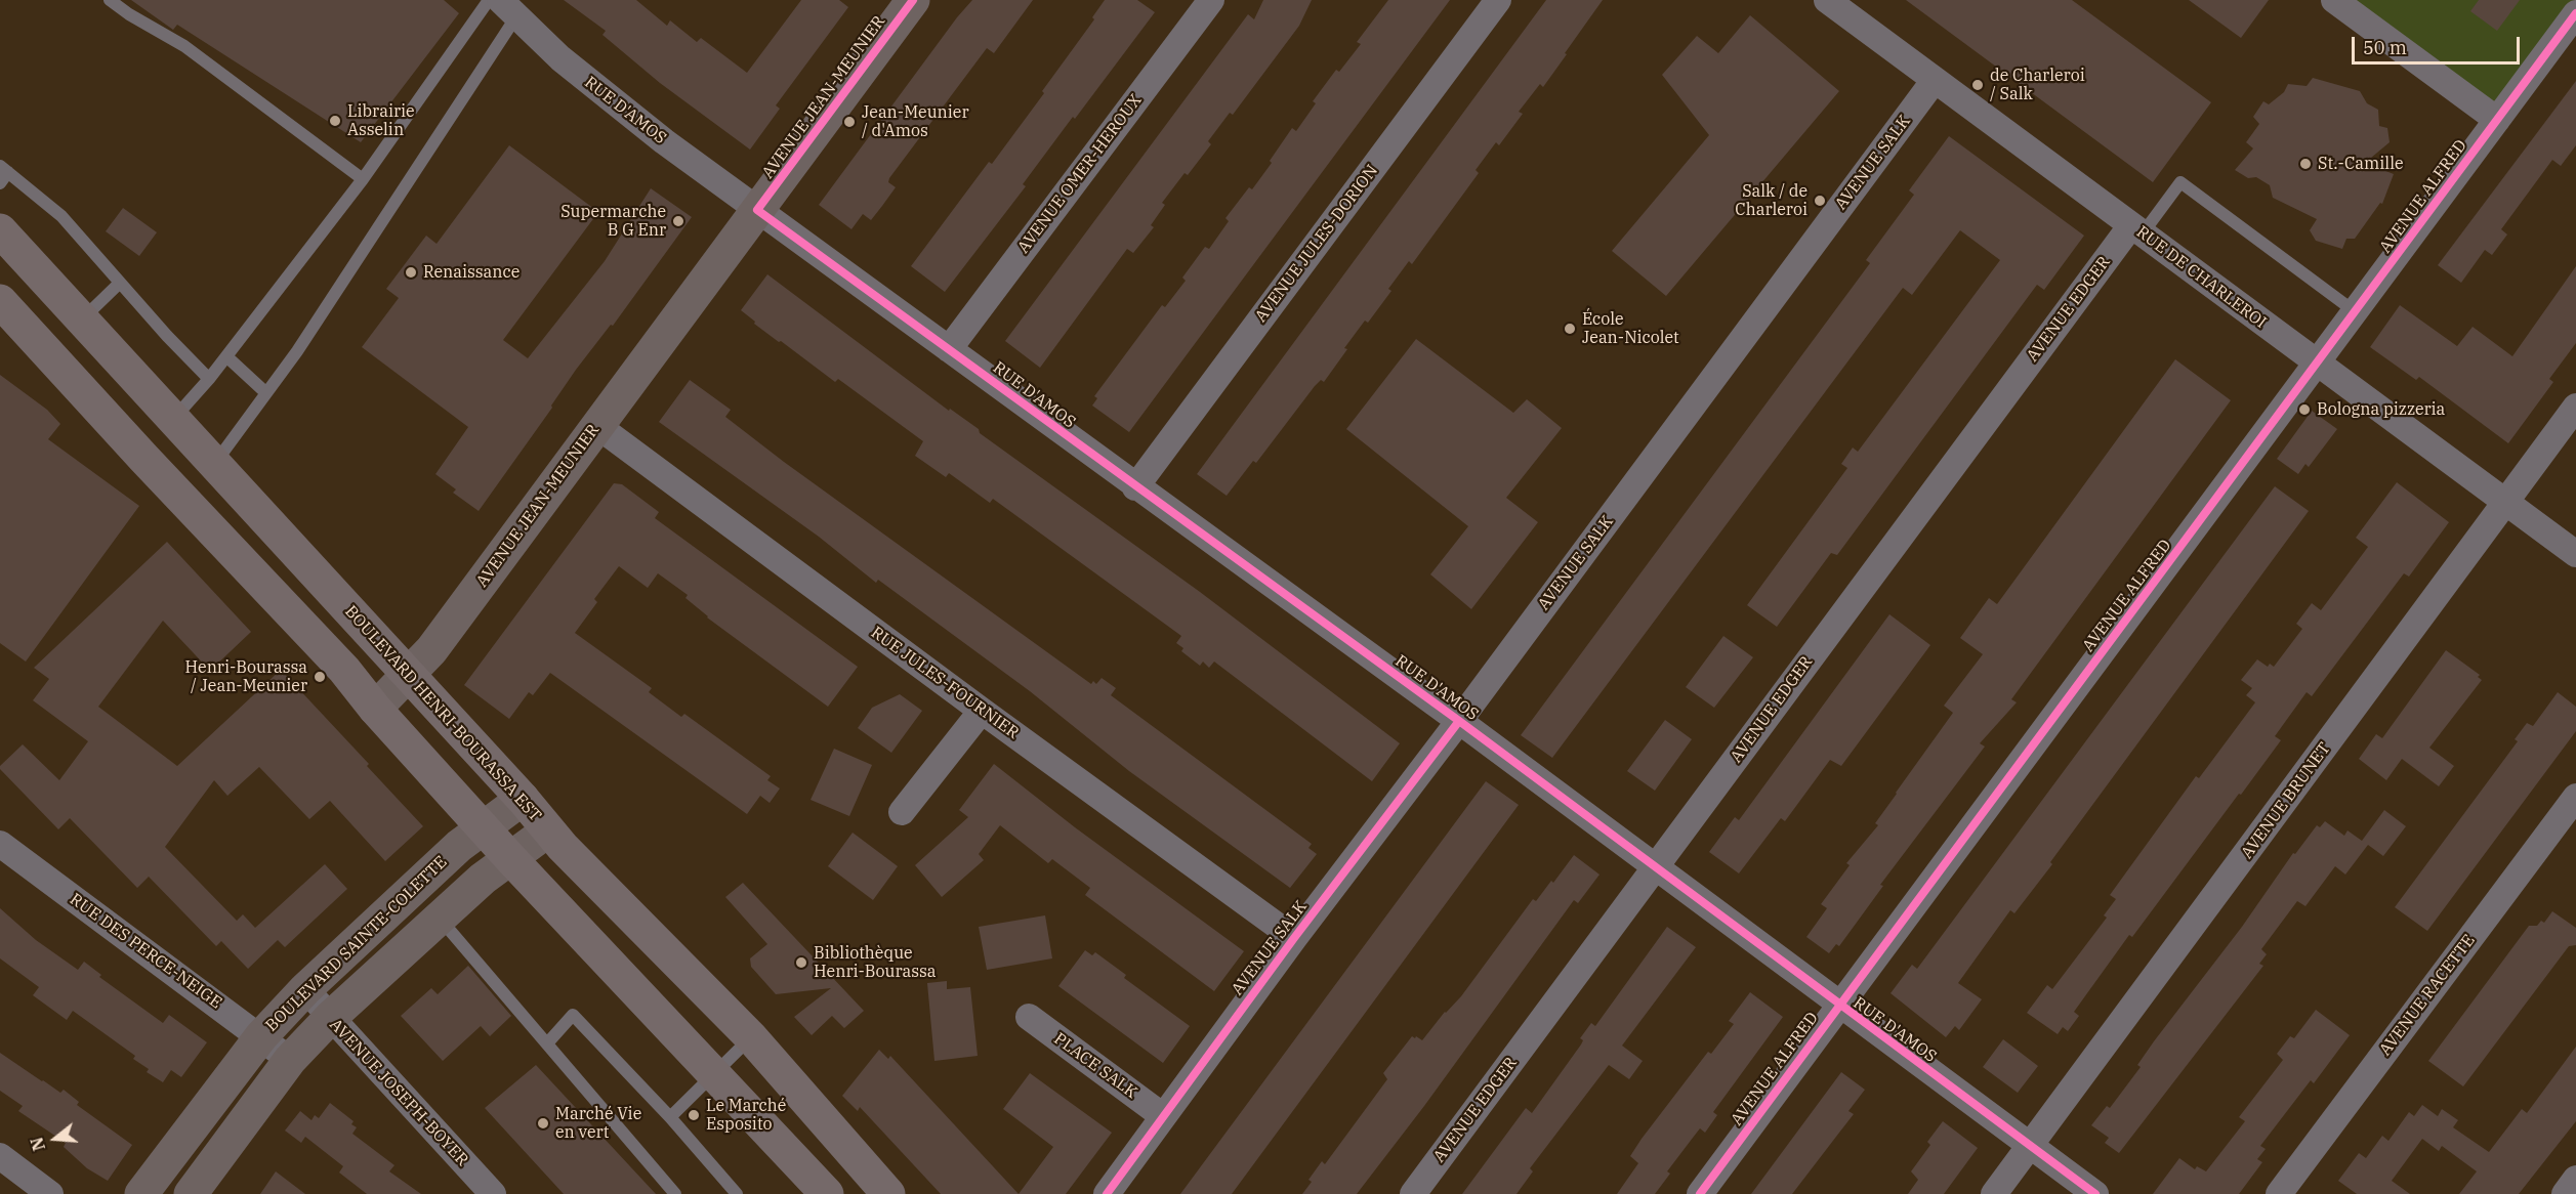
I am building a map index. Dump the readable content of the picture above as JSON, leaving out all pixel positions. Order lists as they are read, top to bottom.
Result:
{
  "streets": {
    "main road": ["BOULEVARD HENRI-BOURASSA EST"],
    "street": [
      "AVENUE JEAN-MEUNIER",
      "RUE D'AMOS",
      "AVENUE SALK",
      "AVENUE OMER-HEROUX",
      "AVENUE ALFRED",
      "AVENUE JULES-DORION",
      "RUE DE CHARLEROI",
      "AVENUE EDGER",
      "RUE JULES-FOURNIER",
      "AVENUE BRUNET",
      "BOULEVARD SAINTE-COLETTE",
      "RUE DES PERCE-NEIGE",
      "AVENUE RACETTE",
      "PLACE SALK",
      "AVENUE JOSEPH-BOYER"
    ]
  },
  "crossings": [
    ["AVENUE JEAN-MEUNIER", "RUE D'AMOS"],
    ["AVENUE JEAN-MEUNIER", "RUE JULES-FOURNIER"],
    ["AVENUE JEAN-MEUNIER", "BOULEVARD HENRI-BOURASSA EST"],
    ["RUE D'AMOS", "AVENUE SALK"],
    ["RUE D'AMOS", "AVENUE OMER-HEROUX"],
    ["RUE D'AMOS", "AVENUE ALFRED"],
    ["RUE D'AMOS", "AVENUE JULES-DORION"],
    ["RUE D'AMOS", "AVENUE EDGER"],
    ["RUE D'AMOS", "AVENUE BRUNET"],
    ["AVENUE SALK", "RUE DE CHARLEROI"],
    ["AVENUE SALK", "RUE JULES-FOURNIER"],
    ["AVENUE SALK", "PLACE SALK"],
    ["AVENUE ALFRED", "RUE DE CHARLEROI"],
    ["RUE DE CHARLEROI", "AVENUE EDGER"],
    ["RUE DE CHARLEROI", "AVENUE BRUNET"],
    ["BOULEVARD HENRI-BOURASSA EST", "BOULEVARD SAINTE-COLETTE"],
    ["BOULEVARD SAINTE-COLETTE", "RUE DES PERCE-NEIGE"],
    ["BOULEVARD SAINTE-COLETTE", "AVENUE JOSEPH-BOYER"]
  ],
  "places": [
    "de Charleroi / Salk",
    "Librairie Asselin",
    "Jean-Meunier / d'Amos",
    "St.-Camille",
    "Salk / de Charleroi",
    "Supermarche B G Enr",
    "Renaissance",
    "École Jean-Nicolet",
    "Bologna pizzeria",
    "Henri-Bourassa / Jean-Meunier",
    "Bibliothèque Henri-Bourassa",
    "Le Marché Esposito",
    "Marché Vie en vert"
  ],
  "scale_bar": "50 m",
  "north": "left"
}
